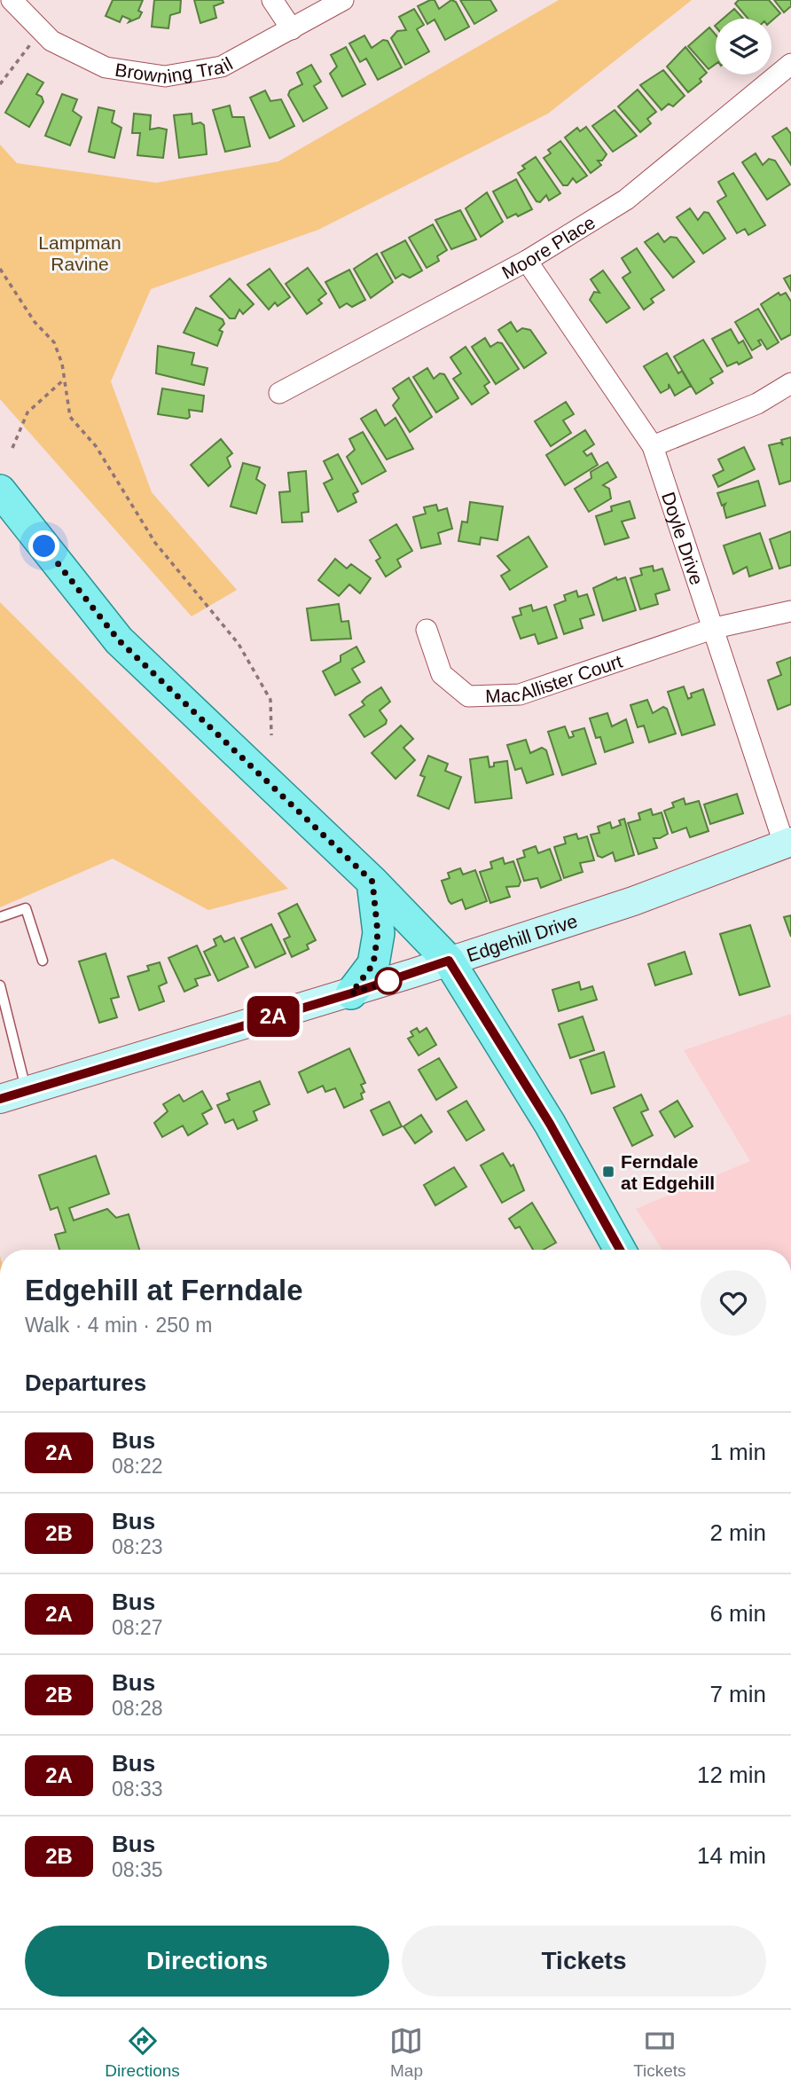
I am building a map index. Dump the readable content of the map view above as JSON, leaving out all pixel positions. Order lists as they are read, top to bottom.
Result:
{
  "streets": {
    "street": [
      "Browning Trail",
      "Moore Place",
      "Doyle Drive",
      "MacAllister Court",
      "Edgehill Drive"
    ]
  },
  "crossings": [
    ["Moore Place", "Doyle Drive"],
    ["Doyle Drive", "MacAllister Court"],
    ["Doyle Drive", "Edgehill Drive"]
  ],
  "parks": ["Lampman Ravine"],
  "places": {
    "transit": ["Ferndale at Edgehill"]
  },
  "lines": ["bus line 2A"],
  "page": {
    "on_map": "2A",
    "heading": [
      ["Edgehill at Ferndale", "Walk · 4 min · 250 m"],
      "Departures"
    ],
    "list": [
      {
        "mark": "2A",
        "name": "Bus",
        "note": "08:22",
        "value": "1 min"
      },
      {
        "mark": "2B",
        "name": "Bus",
        "note": "08:23",
        "value": "2 min"
      },
      {
        "mark": "2A",
        "name": "Bus",
        "note": "08:27",
        "value": "6 min"
      },
      {
        "mark": "2B",
        "name": "Bus",
        "note": "08:28",
        "value": "7 min"
      },
      {
        "mark": "2A",
        "name": "Bus",
        "note": "08:33",
        "value": "12 min"
      },
      {
        "mark": "2B",
        "name": "Bus",
        "note": "08:35",
        "value": "14 min"
      }
    ],
    "buttons": ["Directions", "Tickets"],
    "tabs": ["Directions", "Map", "Tickets"]
  }
}
